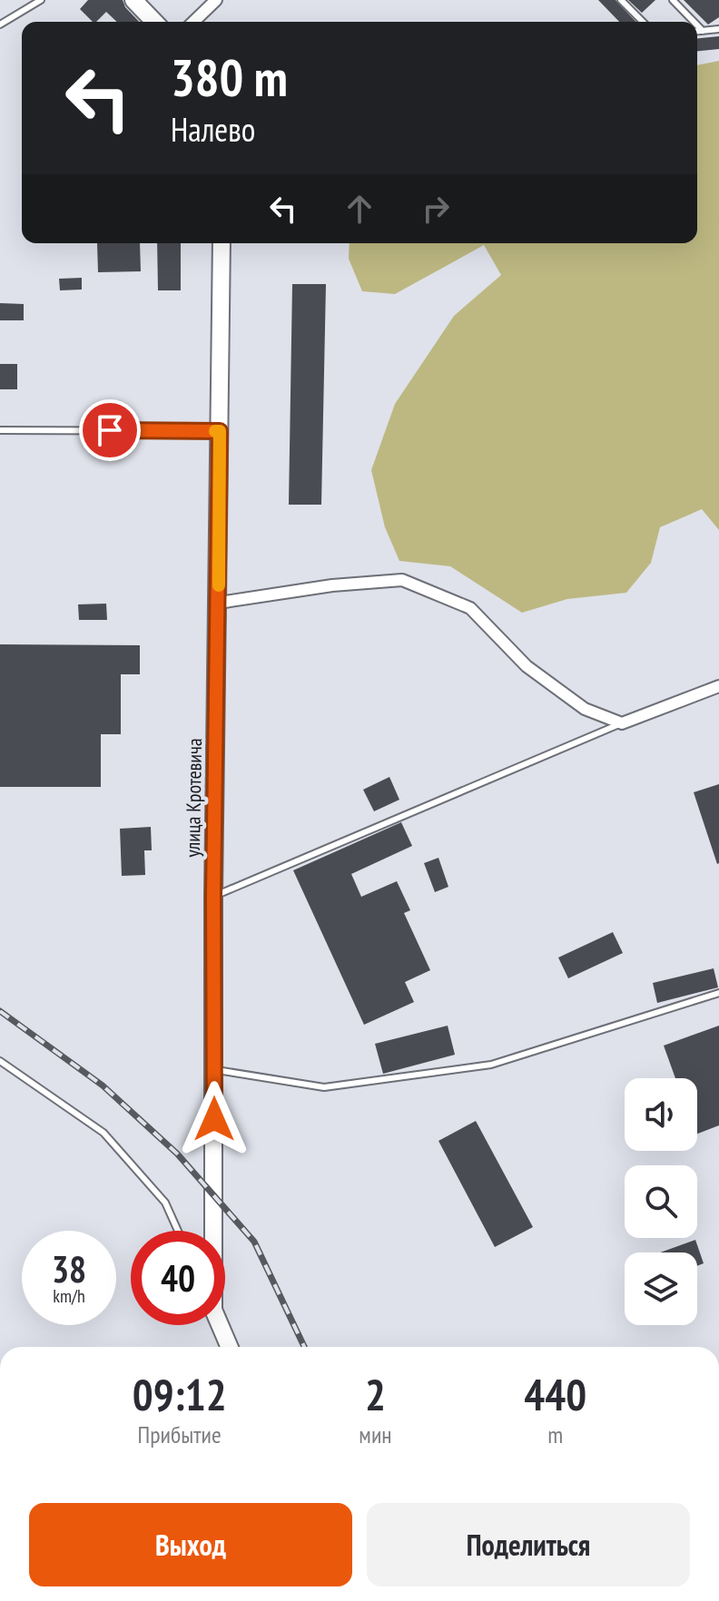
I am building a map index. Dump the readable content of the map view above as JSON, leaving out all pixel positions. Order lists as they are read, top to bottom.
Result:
{
  "streets": {
    "street": ["улица Кротевича"]
  },
  "page": {
    "turn": ["380 m", "Налево"],
    "speed": "38 km/h",
    "limit": "40",
    "eta": [
      "09:12",
      "Прибытие",
      "2",
      "мин",
      "440",
      "m"
    ],
    "buttons": ["Выход", "Поделиться"]
  }
}
